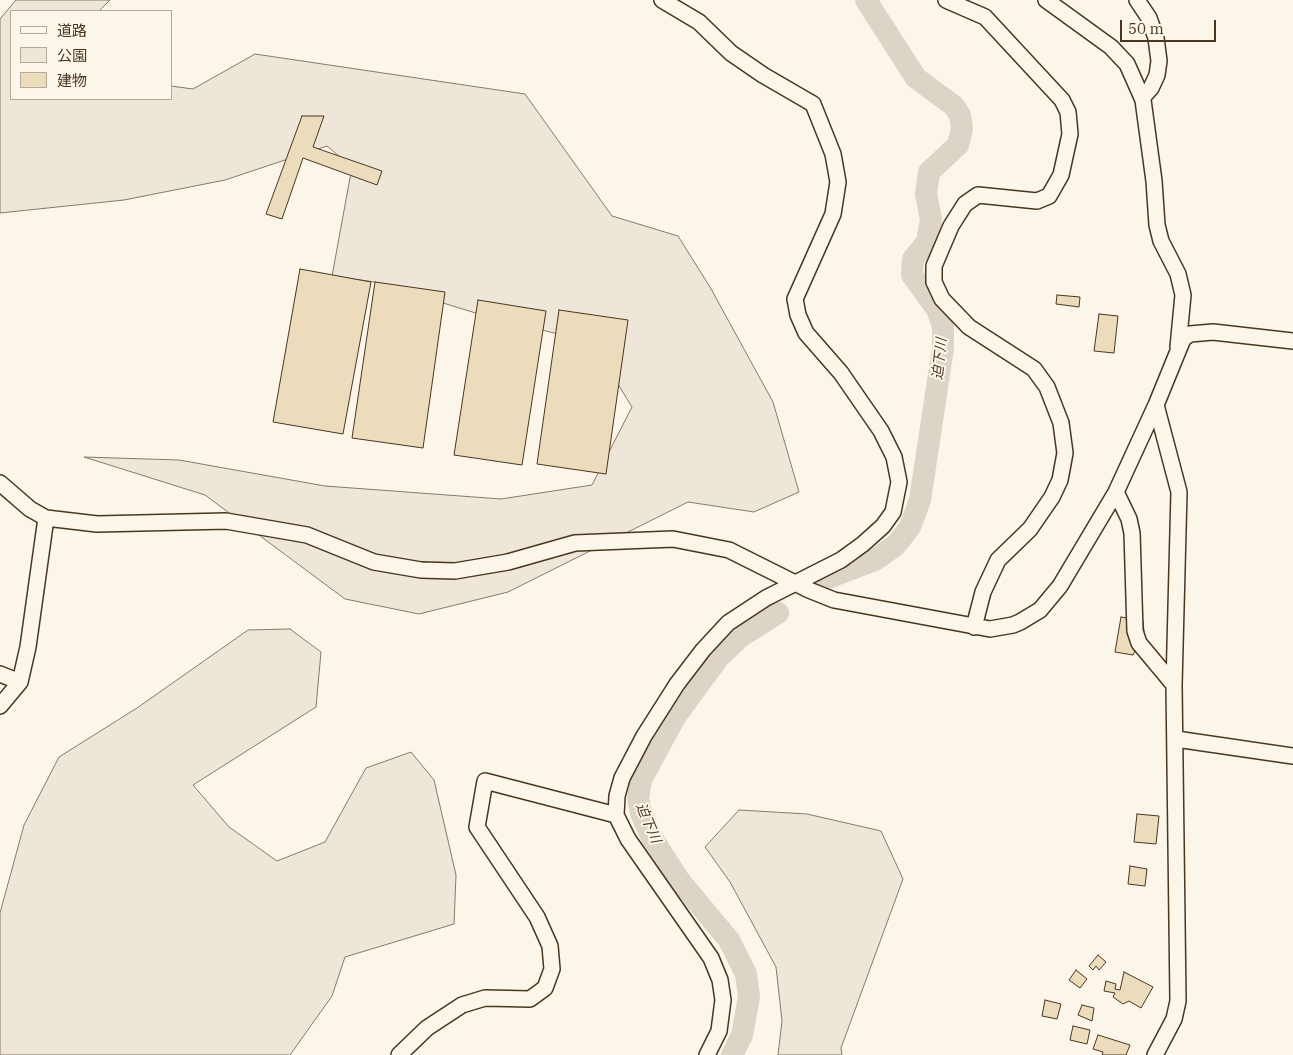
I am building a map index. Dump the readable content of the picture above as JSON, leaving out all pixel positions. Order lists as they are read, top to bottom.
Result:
{
  "water": ["迫下川"],
  "legend": ["道路", "公園", "建物"],
  "scale_bar": "50 m"
}
